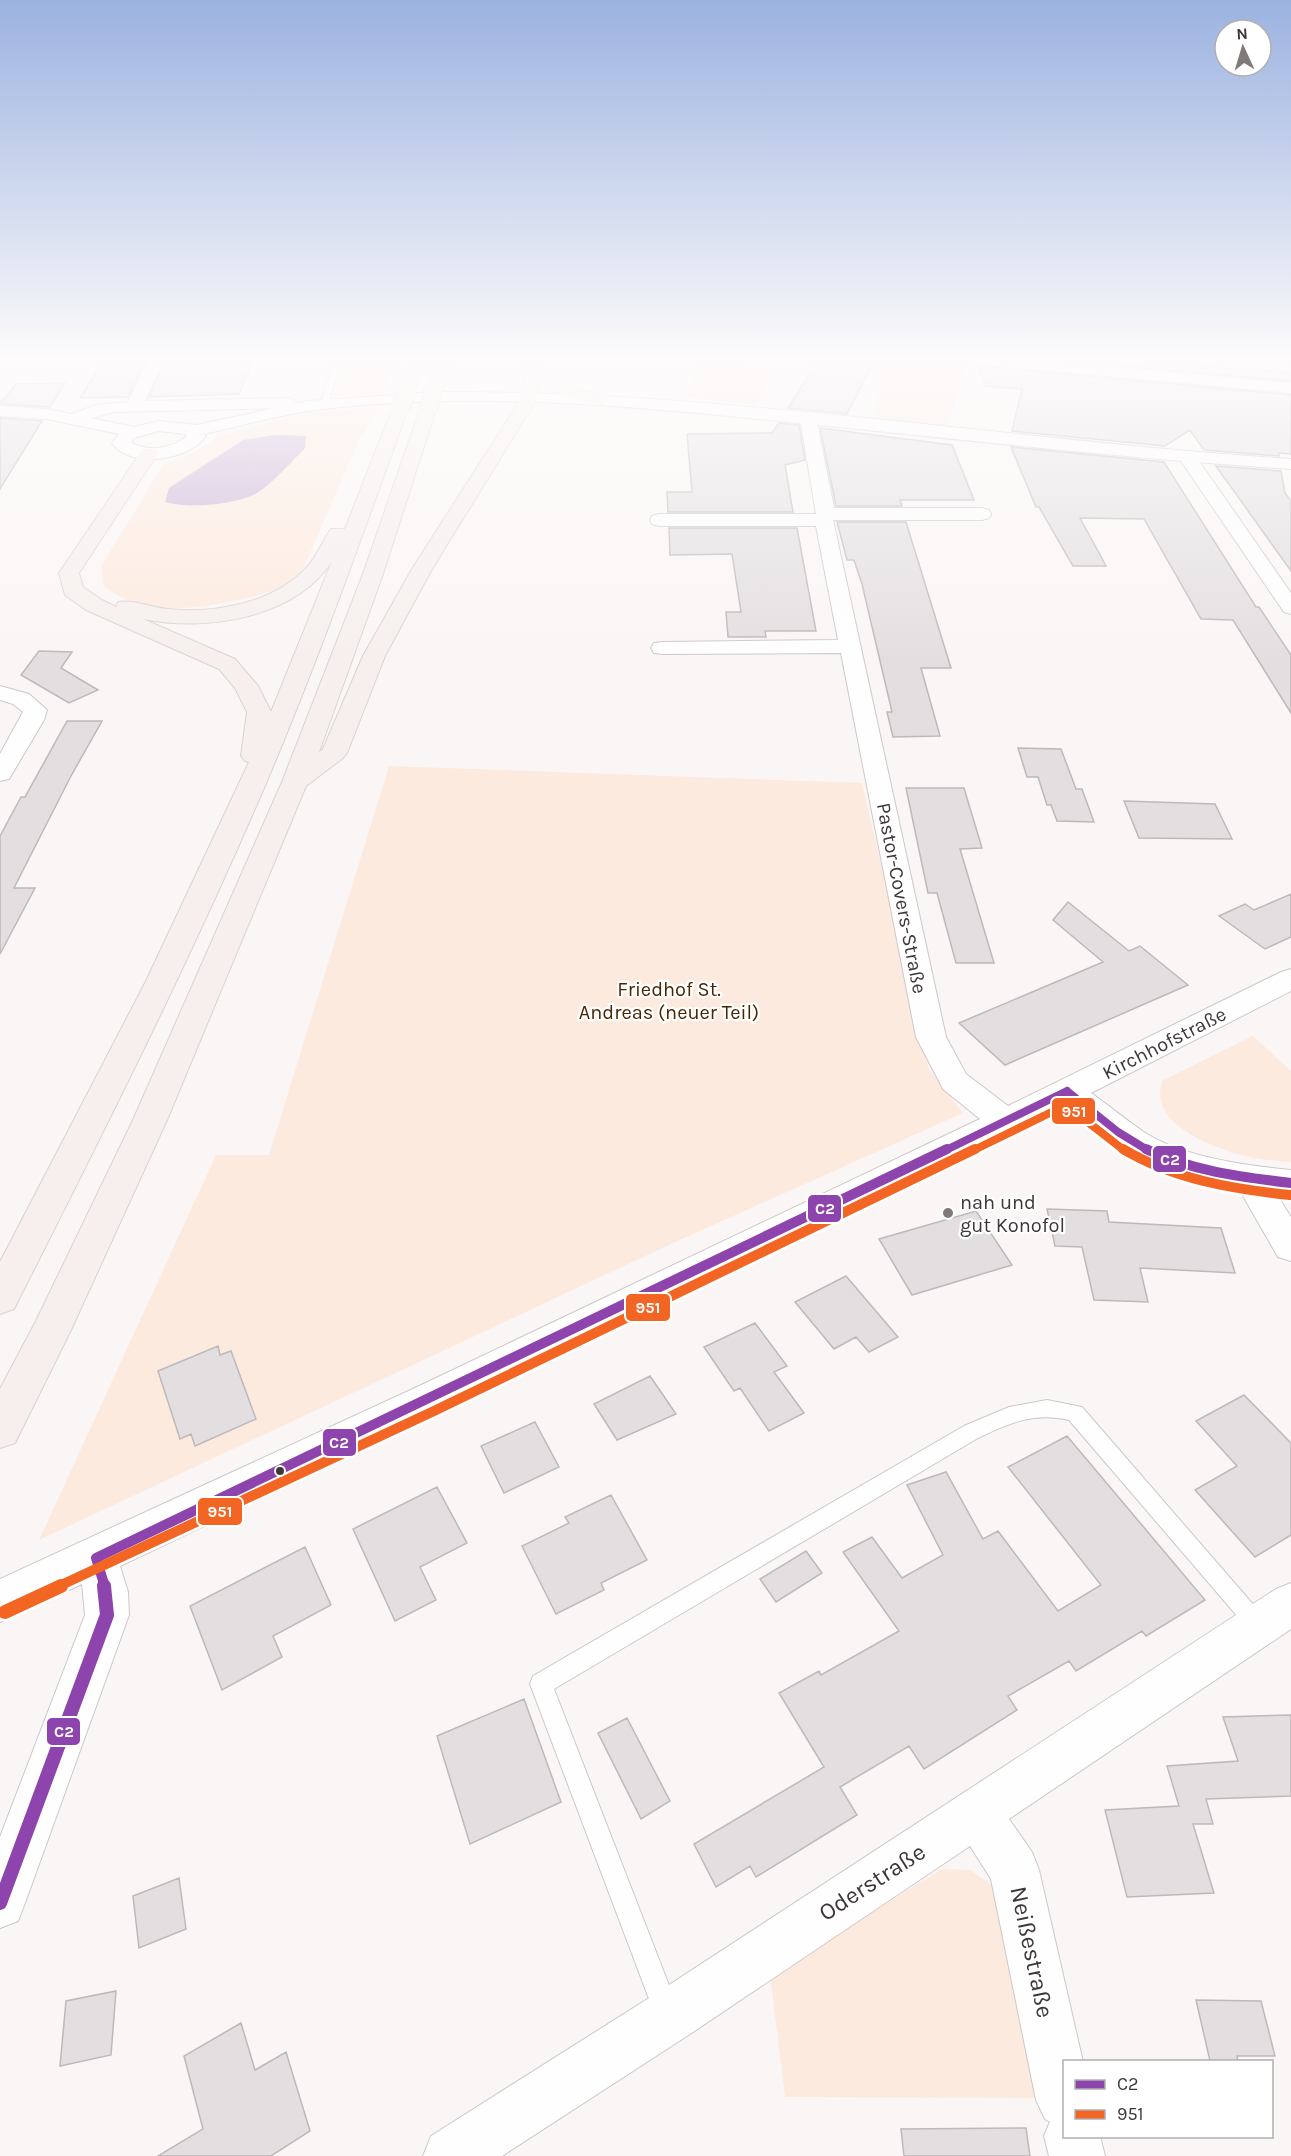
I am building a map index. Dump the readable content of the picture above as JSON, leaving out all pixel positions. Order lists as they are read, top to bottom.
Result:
{
  "streets": {
    "street": [
      "Pastor-Covers-Straße",
      "Kirchhofstraße",
      "Oderstraße",
      "Neißestraße"
    ]
  },
  "crossings": [
    ["Pastor-Covers-Straße", "Kirchhofstraße"],
    ["Oderstraße", "Neißestraße"]
  ],
  "parks": ["Friedhof St. Andreas (neuer Teil)"],
  "places": ["nah und gut Konofol"],
  "lines": ["transit line C2", "transit line 951"],
  "legend": ["C2", "951"],
  "north": "top"
}
